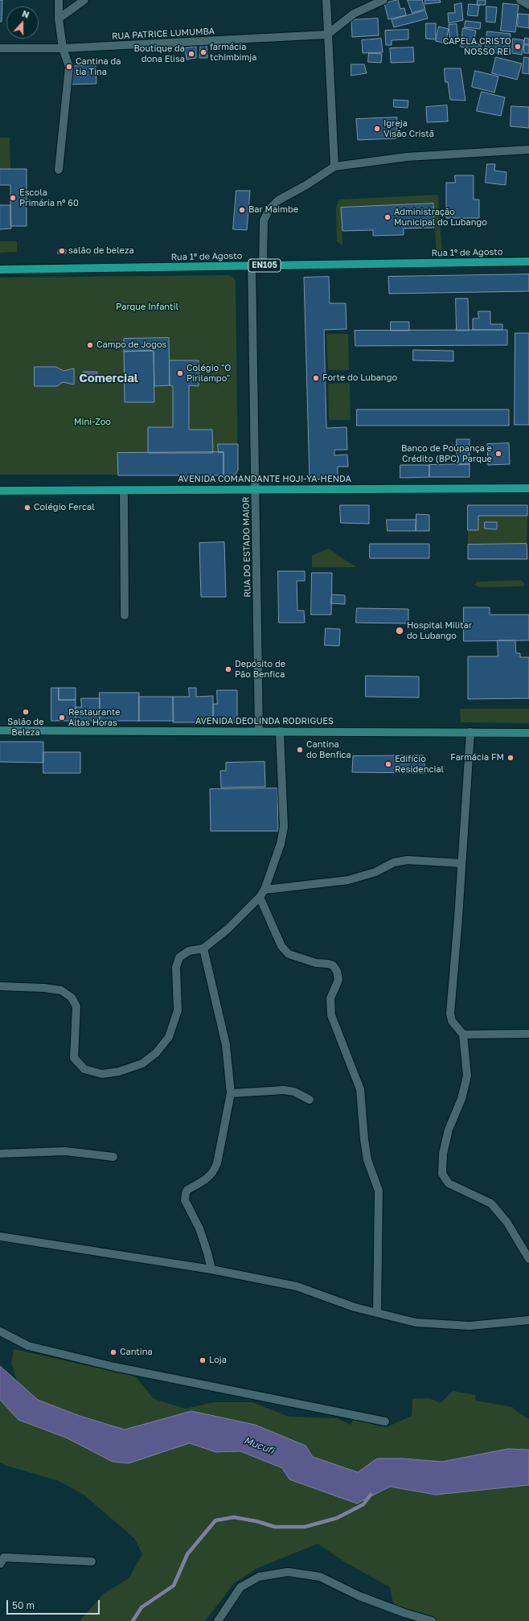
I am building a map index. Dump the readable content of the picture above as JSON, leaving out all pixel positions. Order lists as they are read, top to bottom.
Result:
{
  "streets": {
    "main road": ["Rua 1º de Agosto", "EN105", "AVENIDA COMANDANTE HOJI-YA-HENDA"],
    "street": ["RUA PATRICE LUMUMBA", "RUA DO ESTADO MAIOR", "AVENIDA DEOLINDA RODRIGUES"]
  },
  "crossings": [
    ["Rua 1º de Agosto", "RUA DO ESTADO MAIOR"],
    ["AVENIDA COMANDANTE HOJI-YA-HENDA", "RUA DO ESTADO MAIOR"],
    ["RUA DO ESTADO MAIOR", "AVENIDA DEOLINDA RODRIGUES"]
  ],
  "districts": ["Comercial"],
  "water": ["Mucufi"],
  "parks": ["Parque Infantil", "Mini-Zoo"],
  "places": [
    "CAPELA CRISTO NOSSO REI",
    "farmácia tchimbimja",
    "Boutique da dona Elisa",
    "Cantina da tia Tina",
    "Igreja Visão Cristã",
    "Escola Primária nº 60",
    "Bar Maimbe",
    "Administração Municipal do Lubango",
    "salão de beleza",
    "Campo de Jogos",
    "Colégio \"O Pirilampo\"",
    "Forte do Lubango",
    "Banco de Poupança e Crédito (BPC) Parque",
    "Colégio Fercal",
    "Hospital Militar do Lubango",
    "Depósito de Pão Benfica",
    "Salão de Beleza",
    "Restaurante Altas Horas",
    "Cantina do Benfica",
    "Farmácia FM",
    "Edifício Residencial",
    "Cantina",
    "Loja"
  ],
  "scale_bar": "50 m",
  "north": "top"
}
